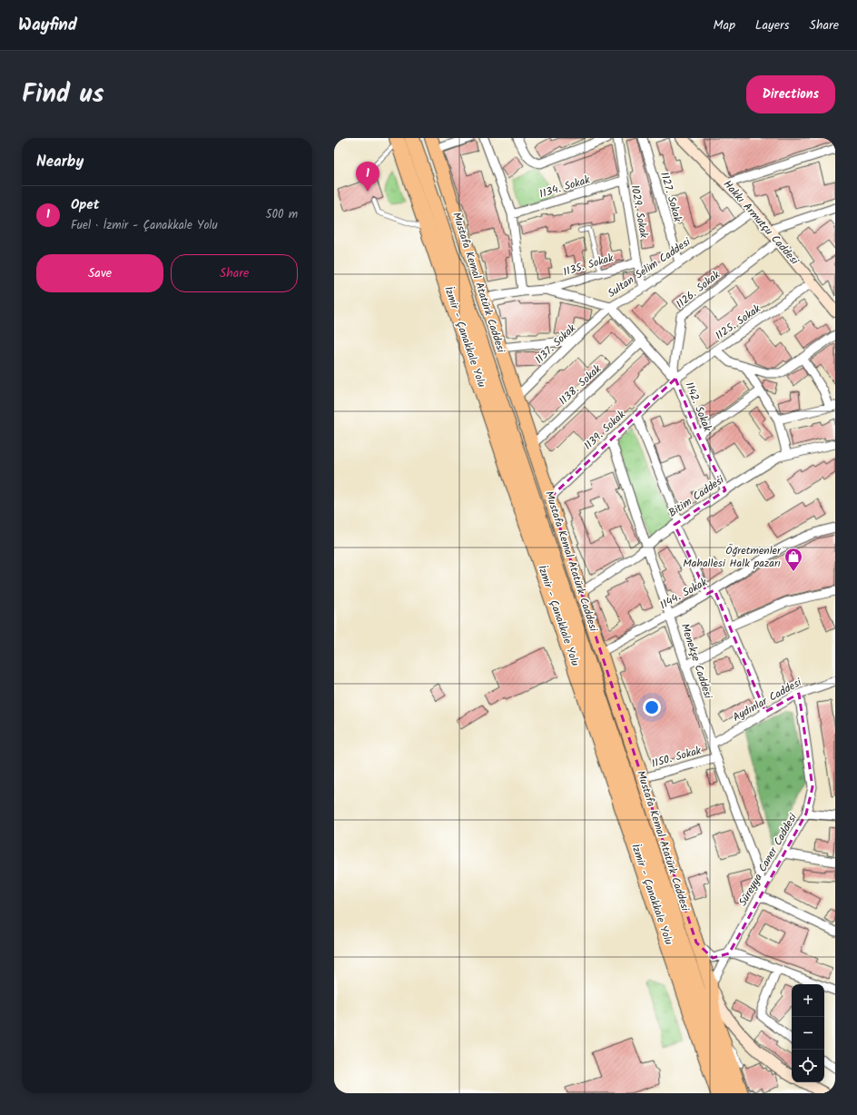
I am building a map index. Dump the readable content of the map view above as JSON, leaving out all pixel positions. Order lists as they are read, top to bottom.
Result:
{
  "streets": {
    "highway": ["İzmir - Çanakkale Yolu"],
    "main road": ["Hakkı Armutçu Caddesi", "Mustafa Kemal Atatürk Caddesi"],
    "street": [
      "1134. Sokak",
      "1127. Sokak",
      "1029. Sokak",
      "1135. Sokak",
      "Sultan Selim Caddesi",
      "1126. Sokak",
      "1125. Sokak",
      "1137. Sokak",
      "1138. Sokak",
      "1142. Sokak",
      "1139. Sokak",
      "Bitim Caddesi",
      "1144. Sokak",
      "Menekşe Caddesi",
      "Aydınlar Caddesi",
      "1150. Sokak",
      "Süreyya Caner Caddesi"
    ]
  },
  "crossings": [
    ["1134. Sokak", "1029. Sokak"],
    ["1127. Sokak", "Sultan Selim Caddesi"],
    ["1029. Sokak", "1135. Sokak"],
    ["1029. Sokak", "Sultan Selim Caddesi"],
    ["Hakkı Armutçu Caddesi", "Sultan Selim Caddesi"],
    ["Hakkı Armutçu Caddesi", "1126. Sokak"],
    ["Hakkı Armutçu Caddesi", "1125. Sokak"],
    ["1135. Sokak", "Sultan Selim Caddesi"],
    ["Sultan Selim Caddesi", "Mustafa Kemal Atatürk Caddesi"],
    ["Sultan Selim Caddesi", "1137. Sokak"],
    ["Sultan Selim Caddesi", "1142. Sokak"],
    ["Mustafa Kemal Atatürk Caddesi", "İzmir - Çanakkale Yolu"],
    ["Mustafa Kemal Atatürk Caddesi", "1137. Sokak"],
    ["Mustafa Kemal Atatürk Caddesi", "1138. Sokak"],
    ["Mustafa Kemal Atatürk Caddesi", "1139. Sokak"],
    ["Mustafa Kemal Atatürk Caddesi", "Bitim Caddesi"],
    ["Mustafa Kemal Atatürk Caddesi", "1144. Sokak"],
    ["Mustafa Kemal Atatürk Caddesi", "1150. Sokak"],
    ["Mustafa Kemal Atatürk Caddesi", "Süreyya Caner Caddesi"],
    ["1126. Sokak", "1125. Sokak"],
    ["1126. Sokak", "1142. Sokak"],
    ["1126. Sokak", "1139. Sokak"],
    ["1125. Sokak", "1142. Sokak"],
    ["1125. Sokak", "1139. Sokak"],
    ["1137. Sokak", "1142. Sokak"],
    ["1138. Sokak", "1142. Sokak"],
    ["1142. Sokak", "1139. Sokak"],
    ["1142. Sokak", "Bitim Caddesi"],
    ["1139. Sokak", "Menekşe Caddesi"],
    ["Bitim Caddesi", "Menekşe Caddesi"],
    ["1144. Sokak", "Menekşe Caddesi"],
    ["Menekşe Caddesi", "Aydınlar Caddesi"],
    ["Menekşe Caddesi", "1150. Sokak"],
    ["Menekşe Caddesi", "Süreyya Caner Caddesi"],
    ["Aydınlar Caddesi", "Süreyya Caner Caddesi"]
  ],
  "places": {
    "shop": ["Öğretmenler Mahallesi Halk pazarı"]
  },
  "page": {
    "header": "Wayfind",
    "nav": ["Map", "Layers", "Share"],
    "title": "Find us",
    "buttons": [
      "Directions",
      ["Save", "Share"]
    ],
    "heading": "Nearby",
    "pins": "1",
    "list": [
      {
        "mark": "1",
        "name": "Opet",
        "note": "Fuel · İzmir - Çanakkale Yolu",
        "value": "500 m"
      }
    ],
    "map_buttons": ["+", "−"]
  }
}
